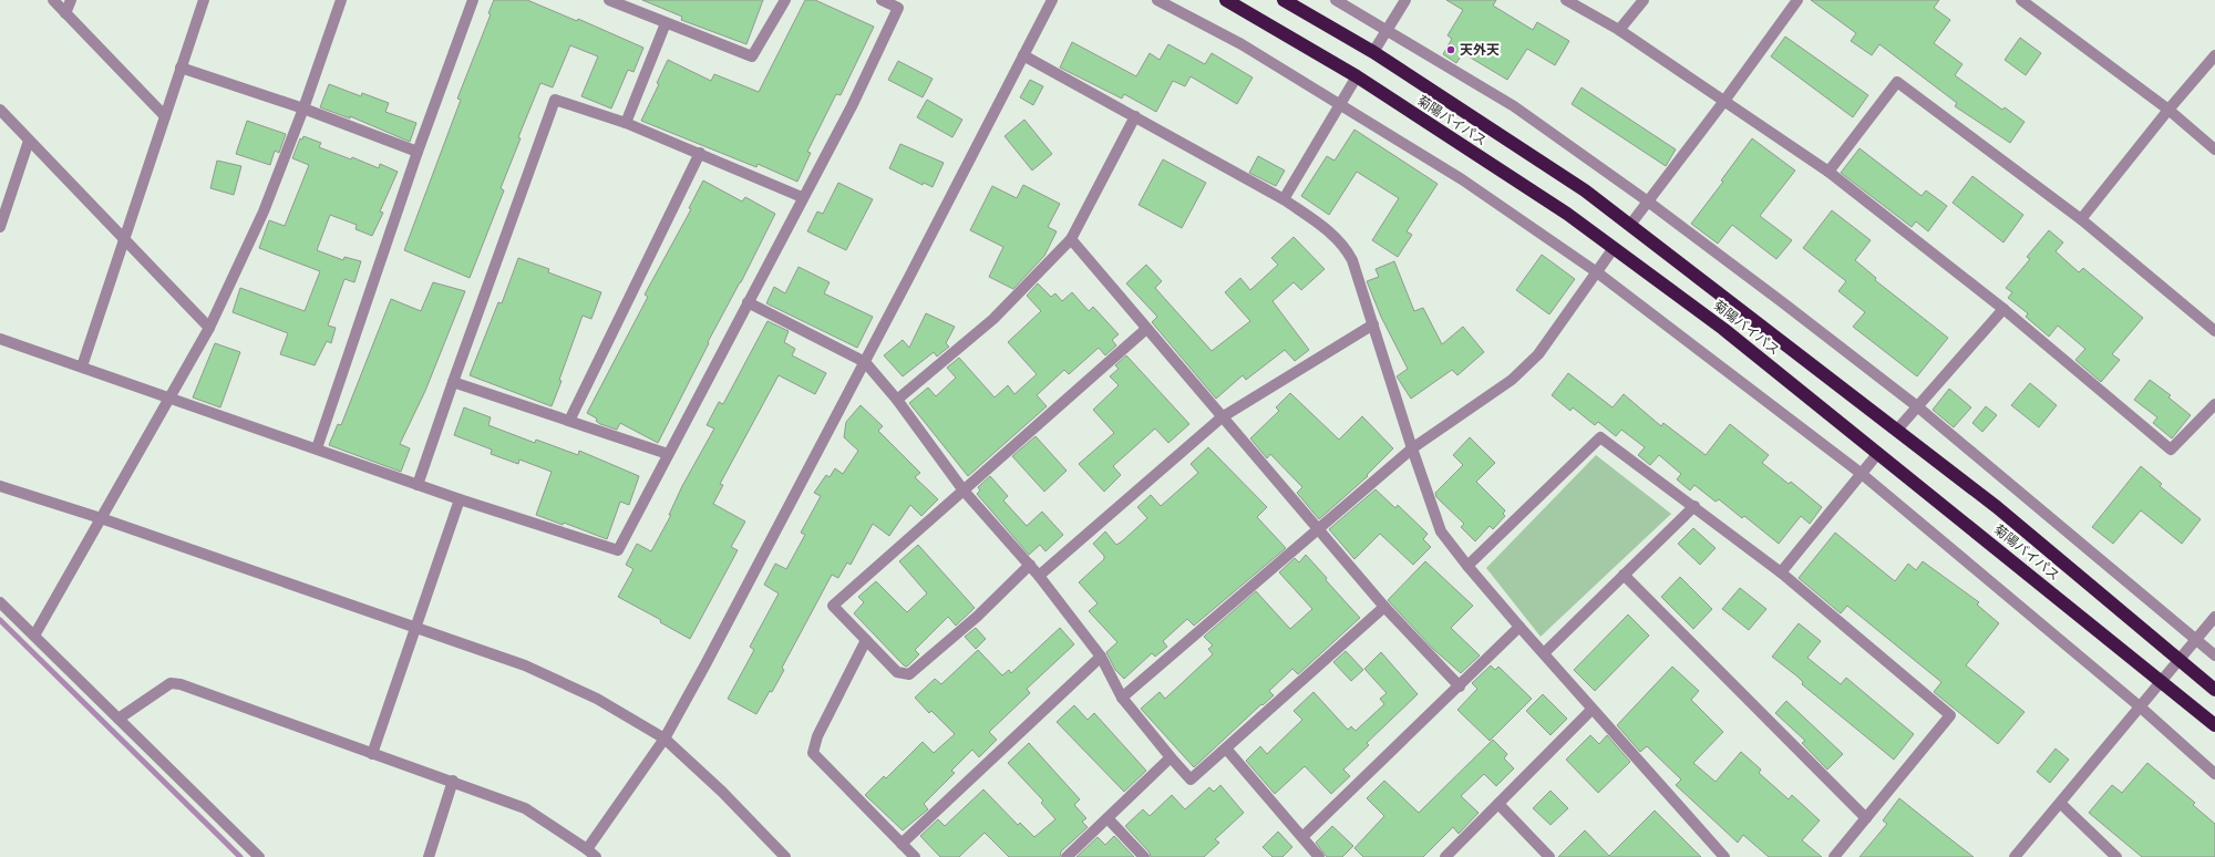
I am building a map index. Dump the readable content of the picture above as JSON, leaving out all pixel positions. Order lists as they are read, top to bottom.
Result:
{
  "streets": {
    "highway": ["菊陽バイパス"]
  },
  "places": ["天外天"]
}
